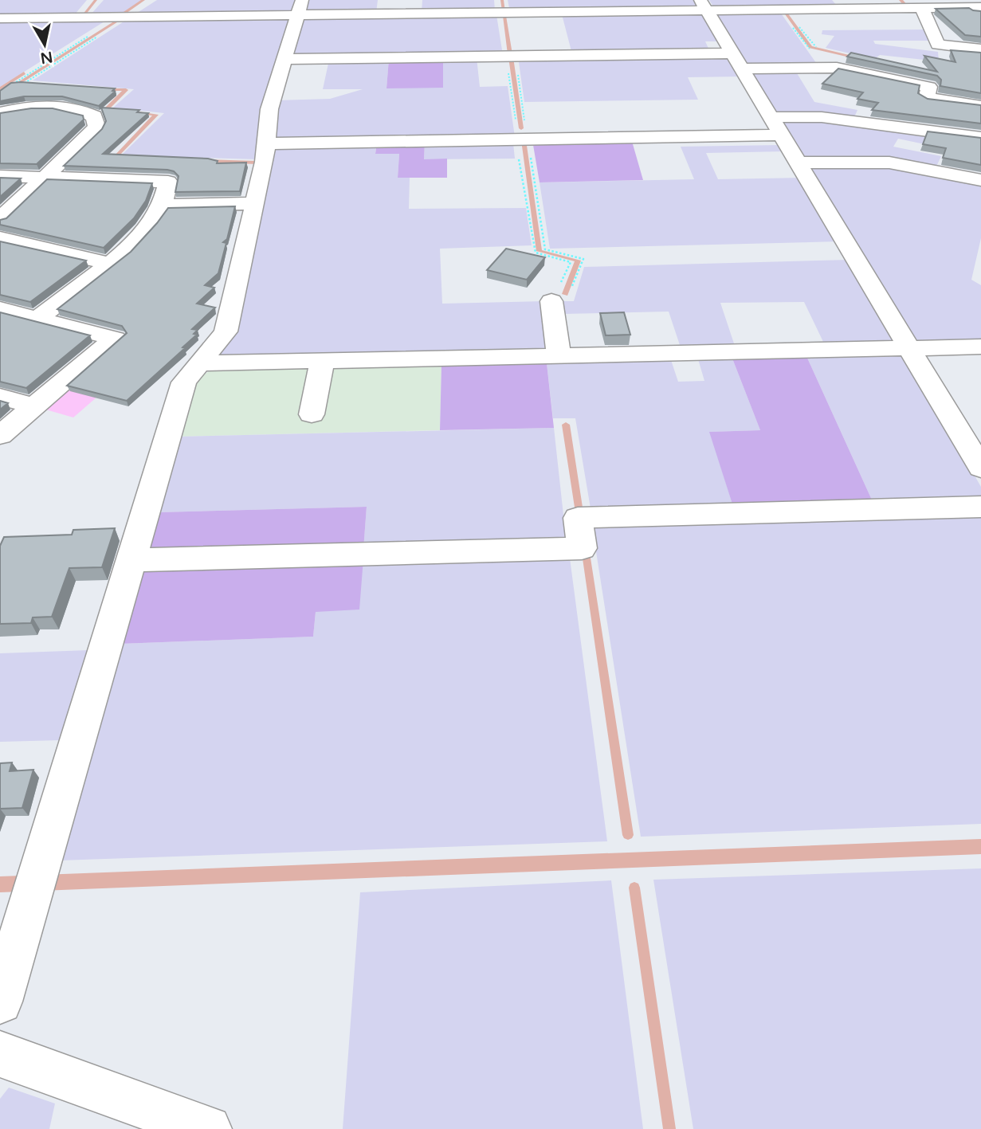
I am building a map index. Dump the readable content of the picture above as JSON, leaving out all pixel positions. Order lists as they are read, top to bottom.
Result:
{
  "north": "bottom"
}
